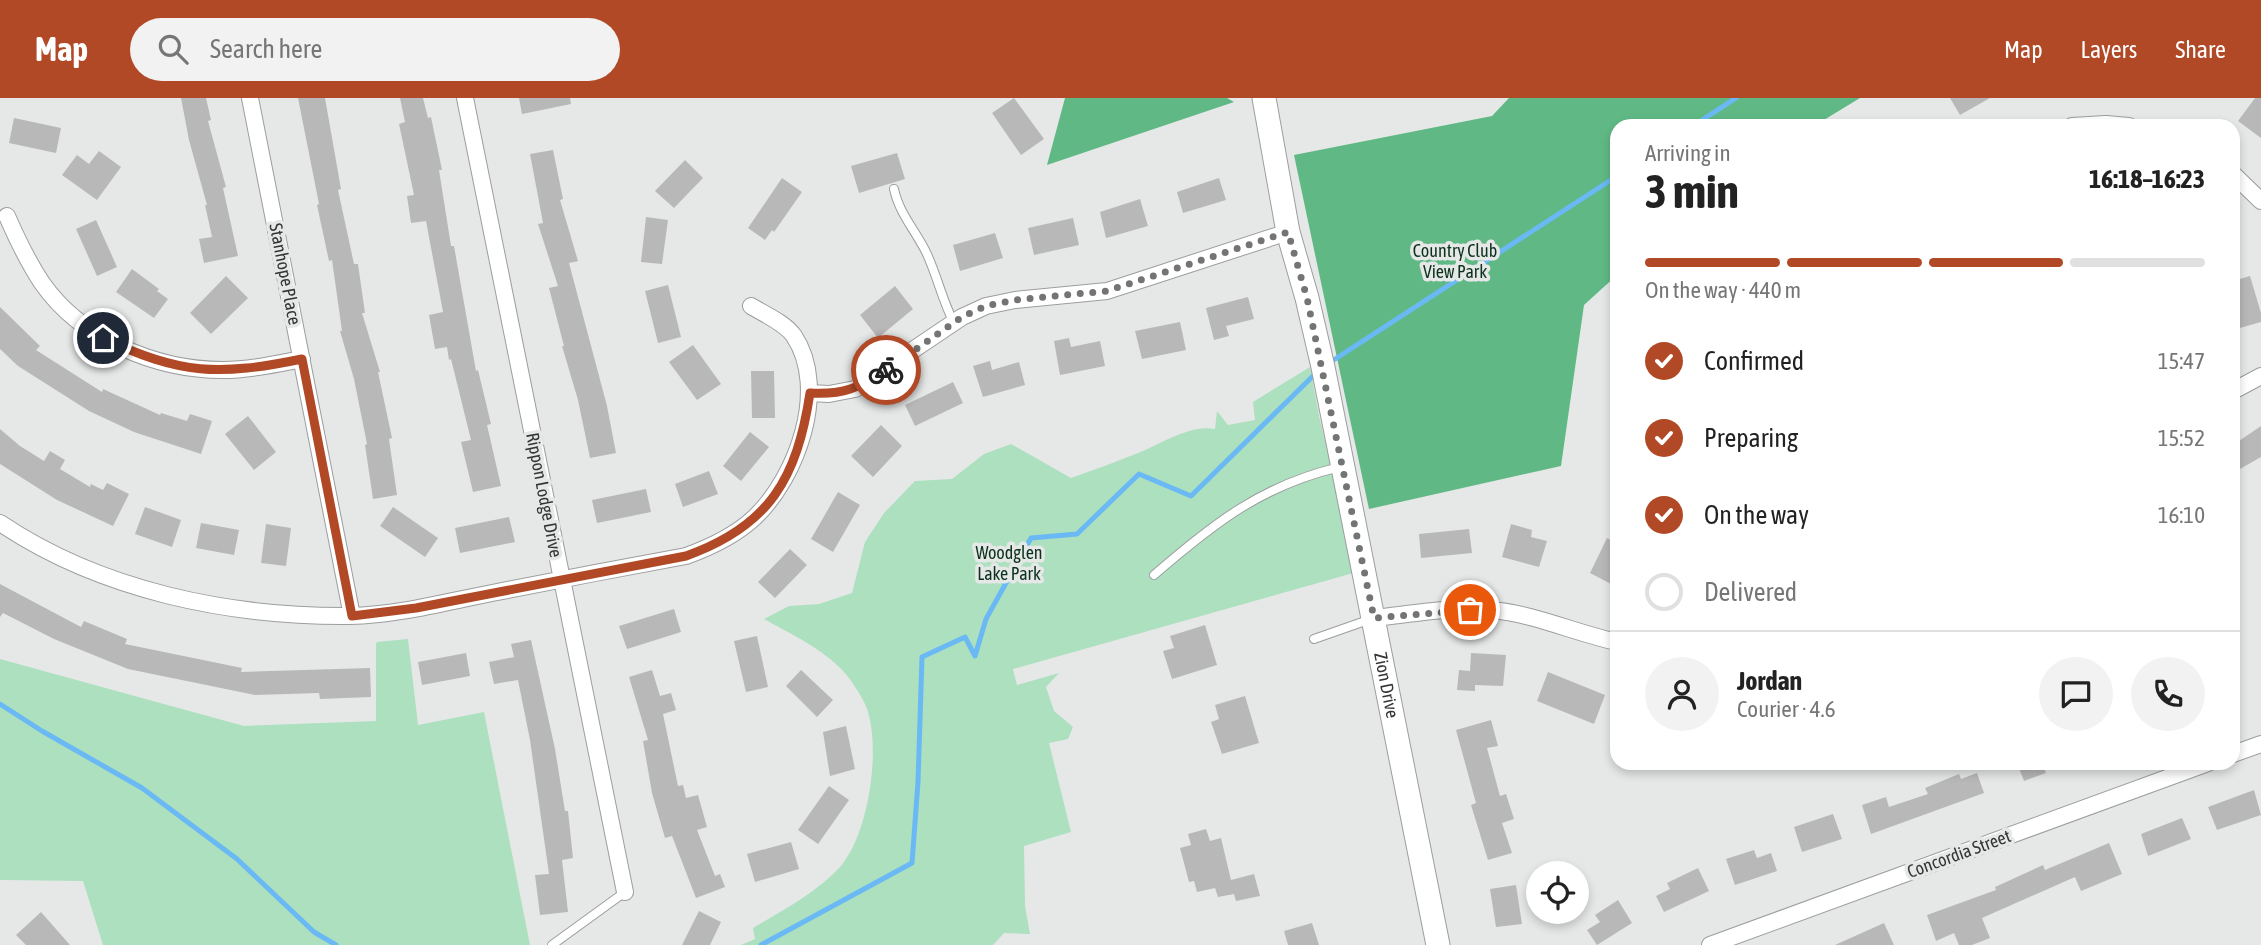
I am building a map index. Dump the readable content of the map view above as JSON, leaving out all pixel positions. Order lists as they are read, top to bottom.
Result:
{
  "streets": {
    "main road": ["Zion Drive"],
    "street": ["Stanhope Place", "Rippon Lodge Drive", "Concordia Street"]
  },
  "parks": ["Country Club View Park", "Woodglen Lake Park"],
  "page": {
    "header": "Map",
    "search": "Search here",
    "nav": ["Map", "Layers", "Share"],
    "heading": ["3 min", "Arriving in", "16:18–16:23"],
    "panel": ["Jordan", "Courier · 4.6"],
    "bar": "On the way · 440 m",
    "list": [
      ["Confirmed", "15:47"],
      ["Preparing", "15:52"],
      ["On the way", "16:10"],
      "Delivered"
    ]
  }
}
